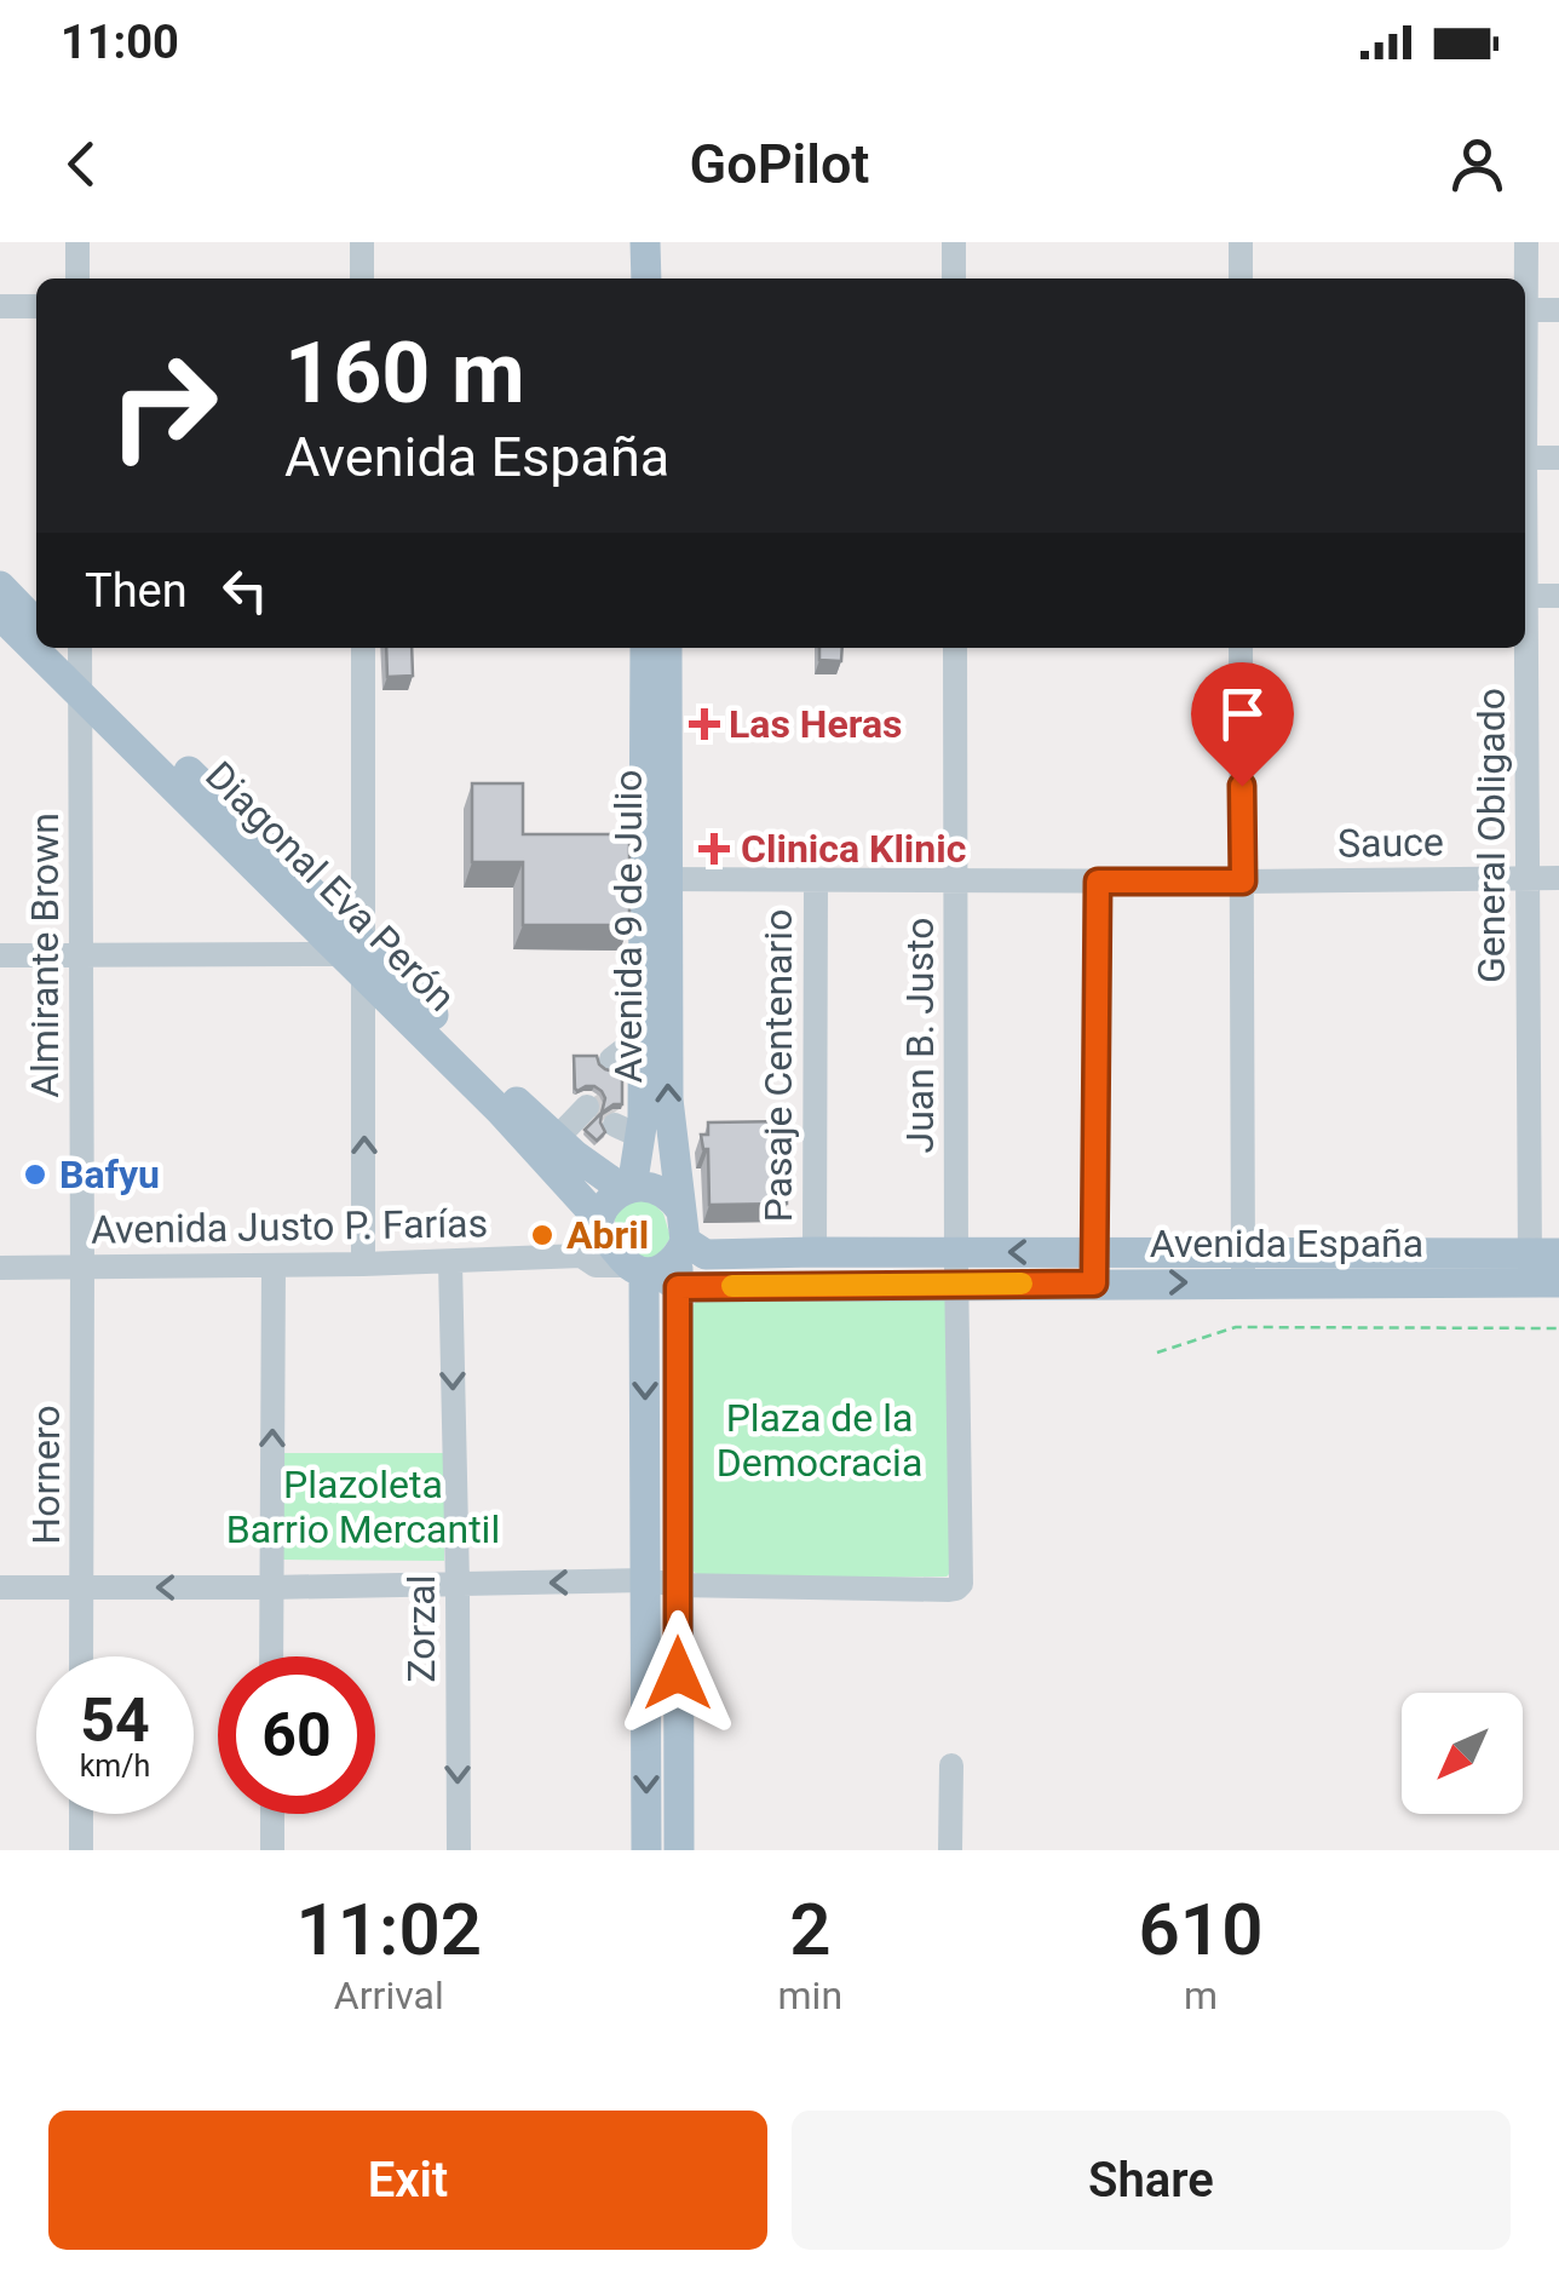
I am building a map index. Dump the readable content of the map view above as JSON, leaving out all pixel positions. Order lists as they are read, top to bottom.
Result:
{
  "streets": {
    "main road": ["Diagonal Eva Perón", "Avenida 9 de Julio", "Avenida España"],
    "street": [
      "General Obligado",
      "Sauce",
      "Almirante Brown",
      "Juan B. Justo",
      "Pasaje Centenario",
      "Avenida Justo P. Farías",
      "Hornero",
      "Zorzal"
    ]
  },
  "crossings": [
    ["General Obligado", "Sauce"],
    ["General Obligado", "Avenida España"],
    ["Sauce", "Avenida 9 de Julio"],
    ["Sauce", "Juan B. Justo"],
    ["Sauce", "Pasaje Centenario"],
    ["Diagonal Eva Perón", "Avenida 9 de Julio"],
    ["Diagonal Eva Perón", "Almirante Brown"],
    ["Diagonal Eva Perón", "Avenida Justo P. Farías"],
    ["Diagonal Eva Perón", "Avenida España"],
    ["Avenida 9 de Julio", "Juan B. Justo"],
    ["Avenida 9 de Julio", "Avenida España"],
    ["Almirante Brown", "Avenida Justo P. Farías"],
    ["Almirante Brown", "Hornero"],
    ["Juan B. Justo", "Avenida España"],
    ["Pasaje Centenario", "Avenida España"],
    ["Avenida Justo P. Farías", "Hornero"],
    ["Avenida Justo P. Farías", "Zorzal"]
  ],
  "parks": ["Plaza de la Democracia", "Plazoleta Barrio Mercantil"],
  "places": {
    "health": ["Las Heras", "Clinica Klinic"],
    "other": ["Bafyu", "Abril"]
  },
  "north": "bottom left",
  "page": {
    "status": "11:00",
    "header": "GoPilot",
    "turn": ["160 m", "Avenida España"],
    "then": "Then",
    "speed": "54 km/h",
    "limit": "60",
    "eta": [
      "11:02",
      "Arrival",
      "2",
      "min",
      "610",
      "m"
    ],
    "buttons": ["Exit", "Share"]
  }
}
